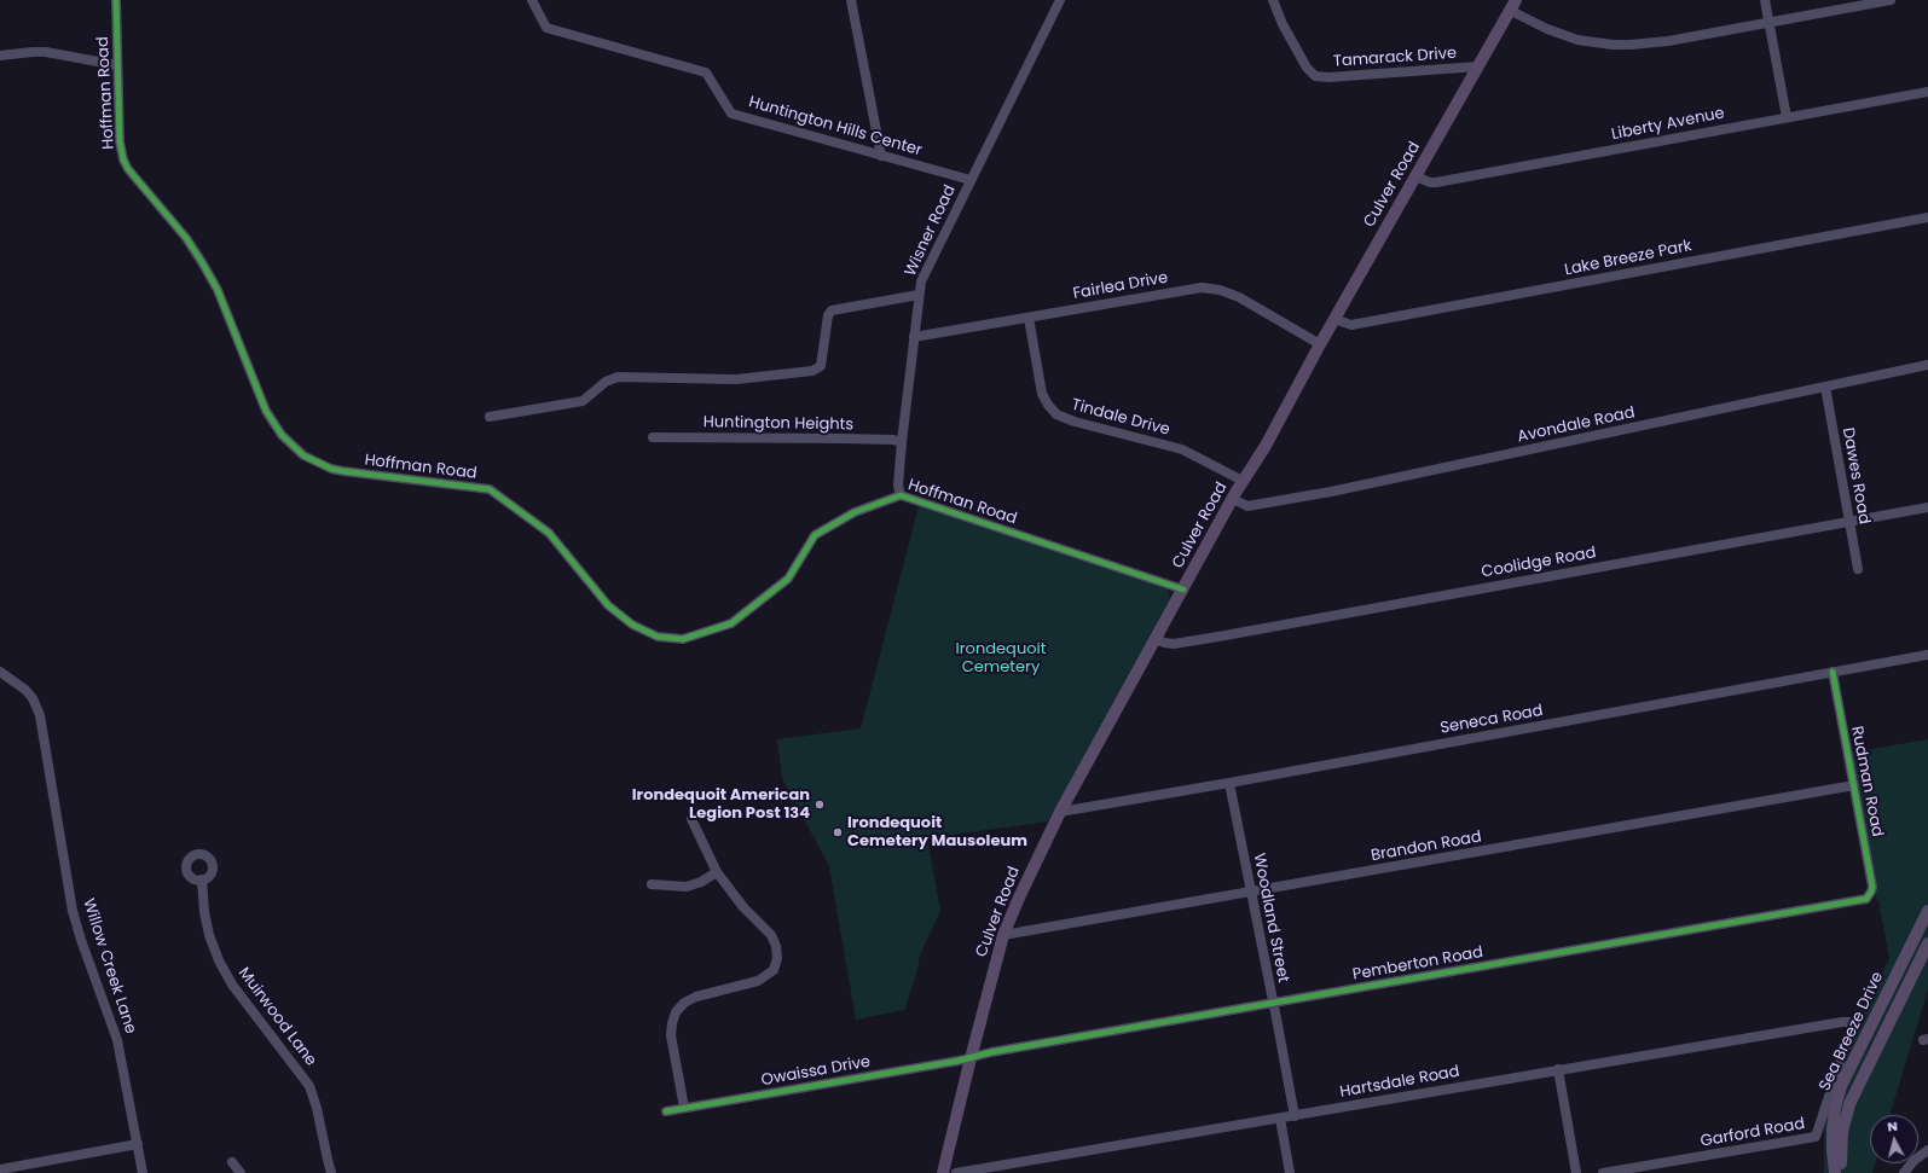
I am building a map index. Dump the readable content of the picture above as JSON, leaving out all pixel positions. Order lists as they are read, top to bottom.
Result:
{
  "streets": {
    "main road": ["Culver Road", "Sea Breeze Drive"],
    "street": [
      "Tamarack Drive",
      "Hoffman Road",
      "Liberty Avenue",
      "Huntington Hills Center",
      "Wisner Road",
      "Lake Breeze Park",
      "Fairlea Drive",
      "Tindale Drive",
      "Huntington Heights",
      "Avondale Road",
      "Dawes Road",
      "Coolidge Road",
      "Seneca Road",
      "Rudman Road",
      "Brandon Road",
      "Woodland Street",
      "Pemberton Road",
      "Willow Creek Lane",
      "Muirwood Lane",
      "Owaissa Drive",
      "Hartsdale Road",
      "Garford Road"
    ]
  },
  "crossings": [
    ["Tamarack Drive", "Culver Road"],
    ["Hoffman Road", "Culver Road"],
    ["Hoffman Road", "Wisner Road"],
    ["Liberty Avenue", "Culver Road"],
    ["Huntington Hills Center", "Wisner Road"],
    ["Culver Road", "Lake Breeze Park"],
    ["Culver Road", "Fairlea Drive"],
    ["Culver Road", "Tindale Drive"],
    ["Culver Road", "Avondale Road"],
    ["Culver Road", "Coolidge Road"],
    ["Culver Road", "Seneca Road"],
    ["Culver Road", "Brandon Road"],
    ["Culver Road", "Pemberton Road"],
    ["Culver Road", "Owaissa Drive"],
    ["Wisner Road", "Fairlea Drive"],
    ["Wisner Road", "Huntington Heights"],
    ["Fairlea Drive", "Tindale Drive"],
    ["Avondale Road", "Dawes Road"],
    ["Dawes Road", "Coolidge Road"],
    ["Seneca Road", "Rudman Road"],
    ["Seneca Road", "Woodland Street"],
    ["Rudman Road", "Brandon Road"],
    ["Rudman Road", "Pemberton Road"],
    ["Brandon Road", "Woodland Street"],
    ["Woodland Street", "Pemberton Road"],
    ["Woodland Street", "Hartsdale Road"],
    ["Pemberton Road", "Owaissa Drive"],
    ["Hartsdale Road", "Garford Road"]
  ],
  "parks": ["Irondequoit Cemetery"],
  "places": ["Irondequoit American Legion Post 134", "Irondequoit Cemetery Mausoleum"],
  "north": "top"
}
